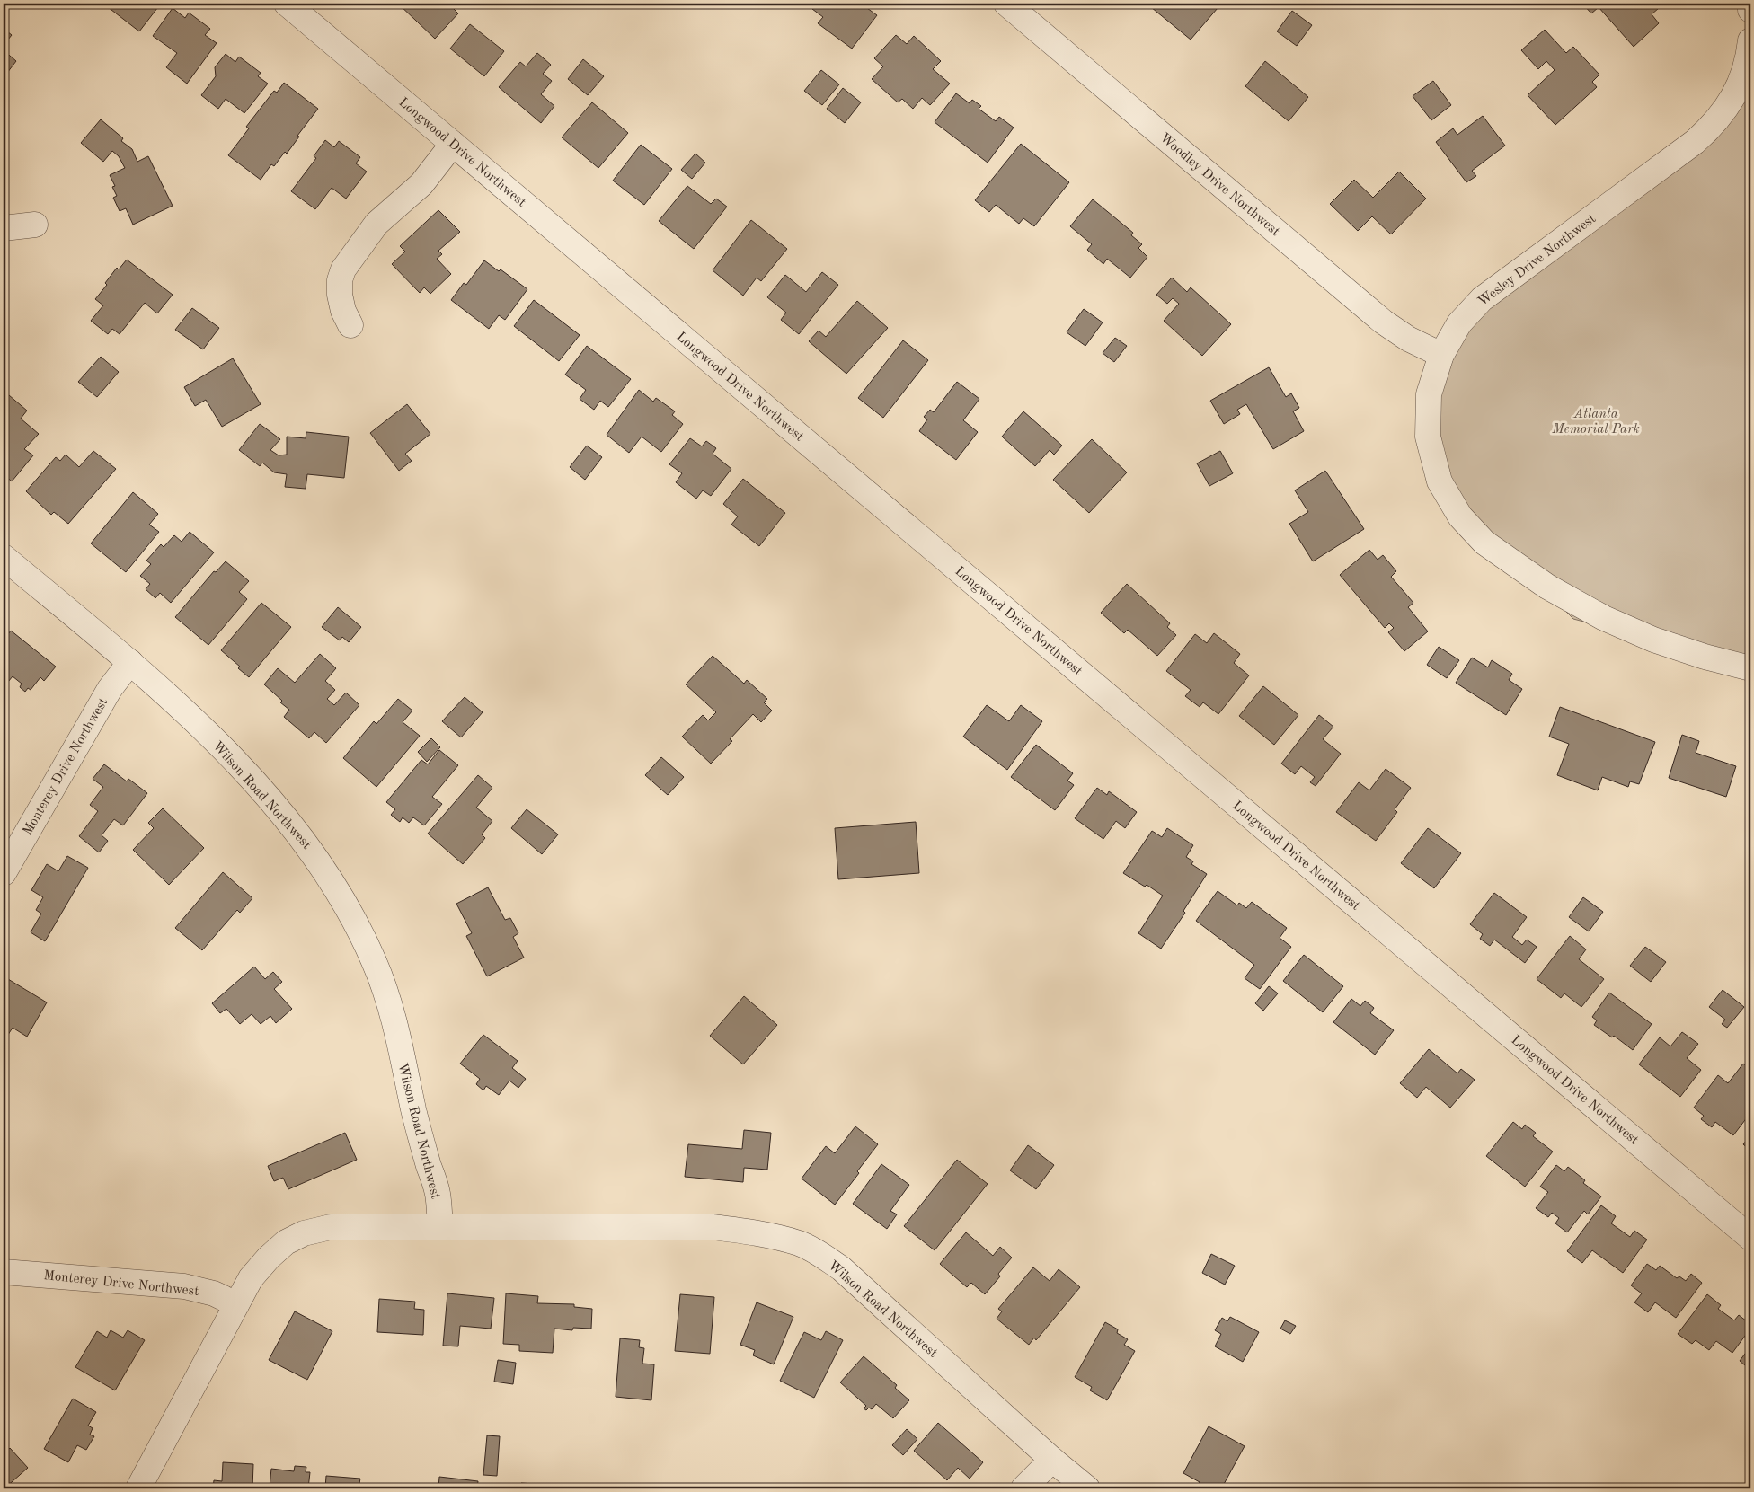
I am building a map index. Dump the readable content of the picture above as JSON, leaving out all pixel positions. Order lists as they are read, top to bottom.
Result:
{
  "streets": {
    "street": [
      "Longwood Drive Northwest",
      "Woodley Drive Northwest",
      "Wesley Drive Northwest",
      "Monterey Drive Northwest",
      "Wilson Road Northwest"
    ]
  },
  "crossings": [
    ["Woodley Drive Northwest", "Wesley Drive Northwest"],
    ["Monterey Drive Northwest", "Wilson Road Northwest"]
  ],
  "parks": ["Atlanta Memorial Park"]
}
